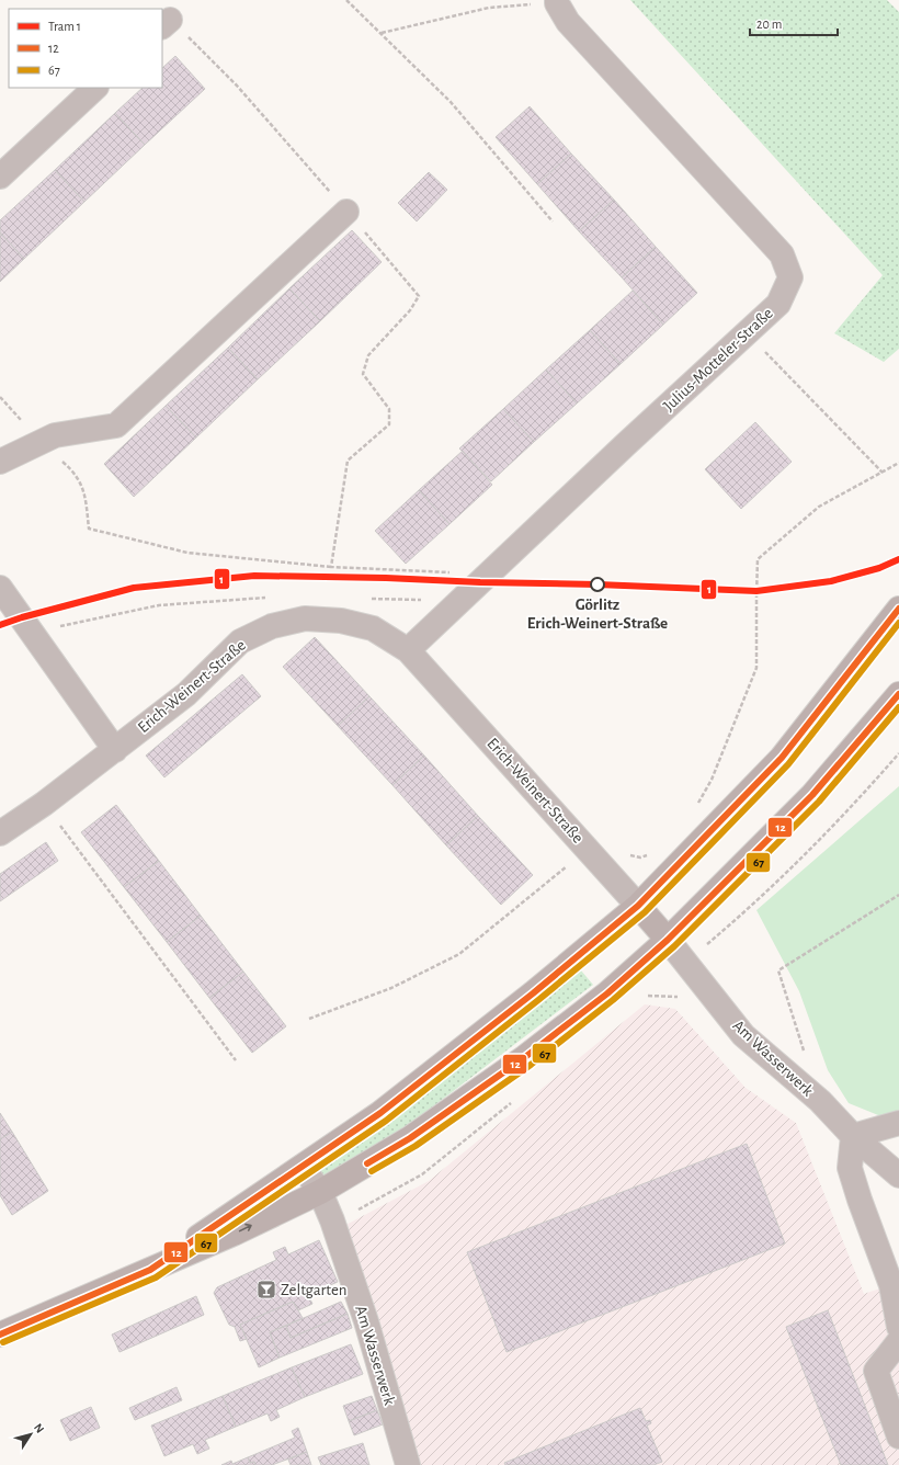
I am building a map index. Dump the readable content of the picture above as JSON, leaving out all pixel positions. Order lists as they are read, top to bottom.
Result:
{
  "streets": {
    "street": ["Julius-Motteler-Straße", "Erich-Weinert-Straße", "Am Wasserwerk"]
  },
  "crossings": [
    ["Julius-Motteler-Straße", "Erich-Weinert-Straße"]
  ],
  "places": {
    "other": ["Görlitz Erich-Weinert-Straße"],
    "bar": ["Zeltgarten"]
  },
  "lines": ["tram line 1", "transit line 12", "transit line 67"],
  "legend": ["Tram 1", "12", "67"],
  "scale_bar": "20 m",
  "north": "top right"
}
